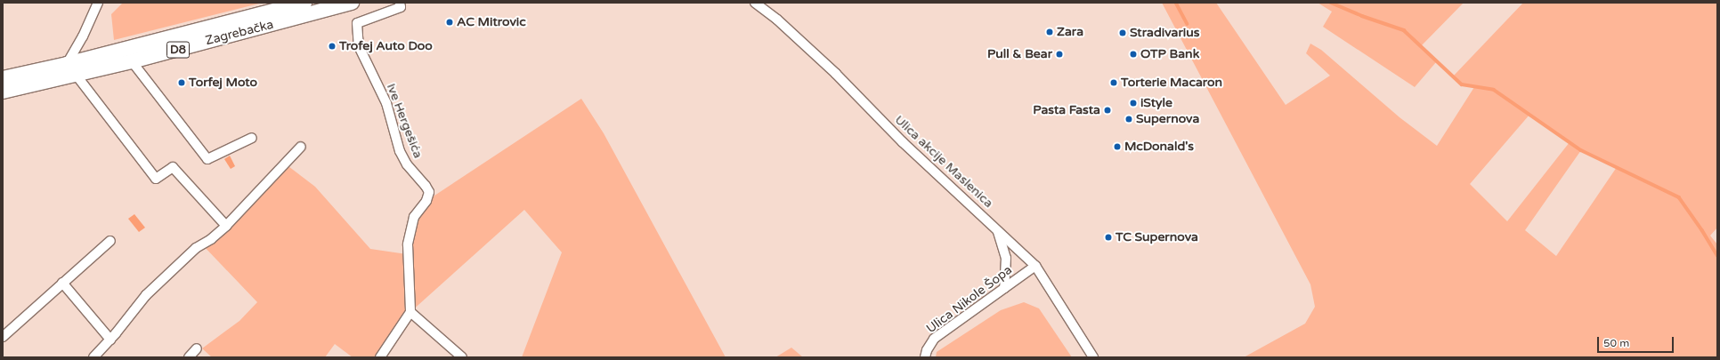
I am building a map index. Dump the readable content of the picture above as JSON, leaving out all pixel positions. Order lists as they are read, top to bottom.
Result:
{
  "streets": {
    "main road": ["Zagrebačka", "D8"],
    "street": ["Ive Hergešića", "Ulica akcije Maslenica", "Ulica Nikole Šopa"]
  },
  "crossings": [
    ["Ulica akcije Maslenica", "Ulica Nikole Šopa"]
  ],
  "places": [
    "AC Mitrovic",
    "Zara",
    "Stradivarius",
    "Trofej Auto Doo",
    "Pull & Bear",
    "OTP Bank",
    "Torfej Moto",
    "Torterie Macaron",
    "iStyle",
    "Pasta Fasta",
    "Supernova",
    "McDonald's",
    "TC Supernova"
  ],
  "scale_bar": "50 m"
}
